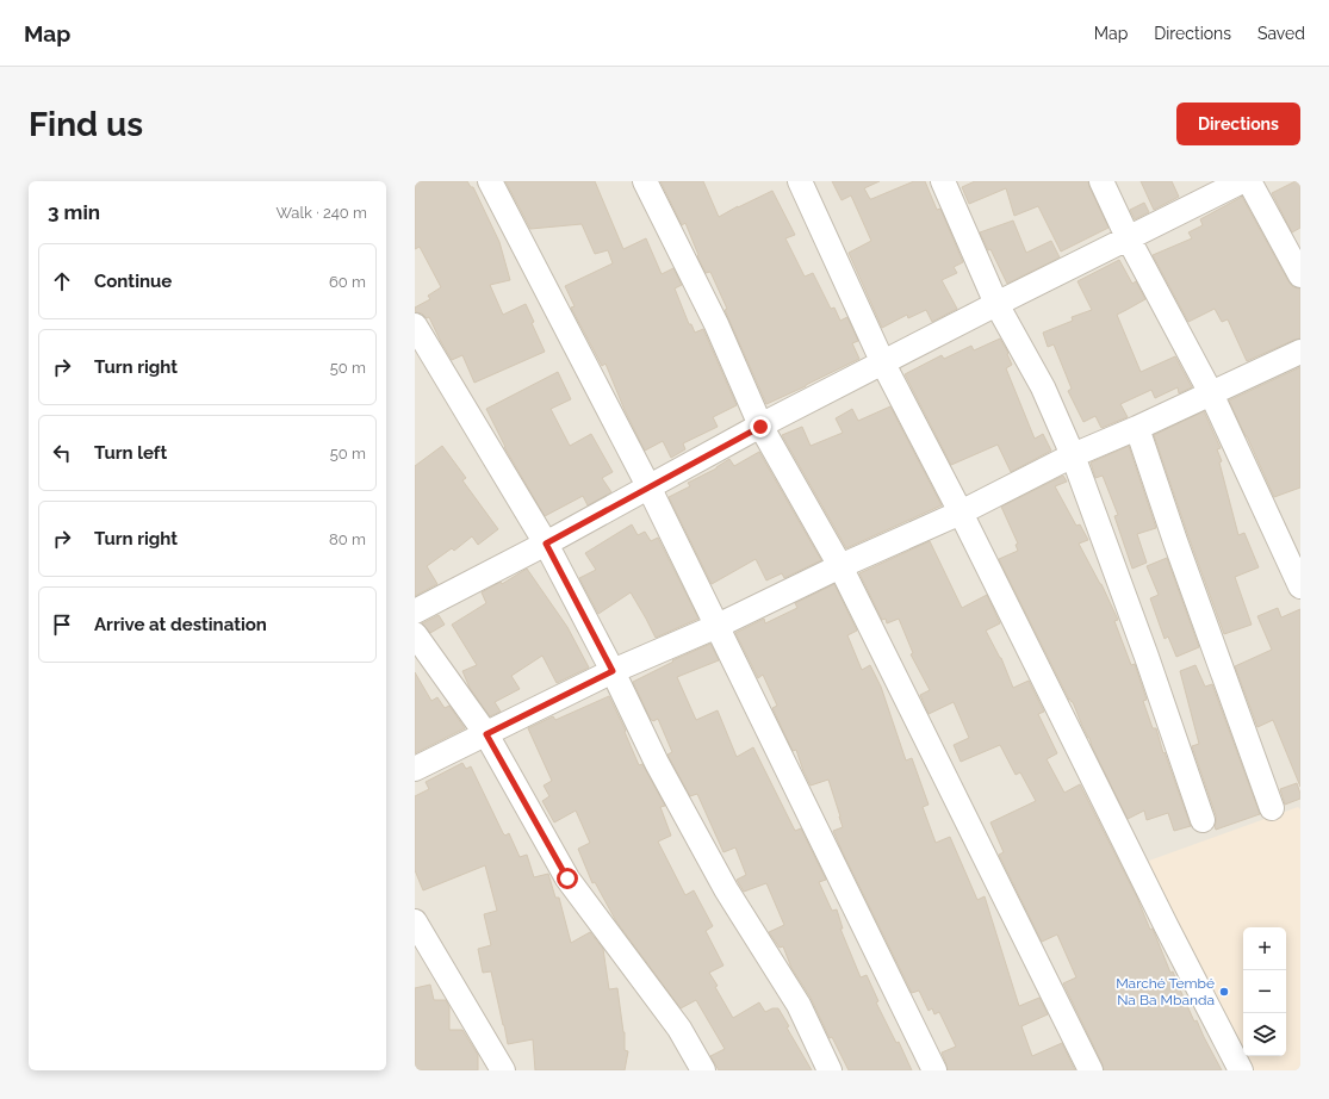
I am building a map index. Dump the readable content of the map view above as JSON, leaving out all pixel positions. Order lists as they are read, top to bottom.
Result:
{
  "places": ["Marché Tembé Na Ba Mbanda"],
  "page": {
    "header": "Map",
    "nav": ["Map", "Directions", "Saved"],
    "buttons": "Directions",
    "title": "Find us",
    "heading": ["3 min", "Walk · 240 m"],
    "list": [
      ["Continue", "60 m"],
      ["Turn right", "50 m"],
      ["Turn left", "50 m"],
      ["Turn right", "80 m"],
      "Arrive at destination"
    ],
    "map_buttons": ["+", "−"]
  }
}
